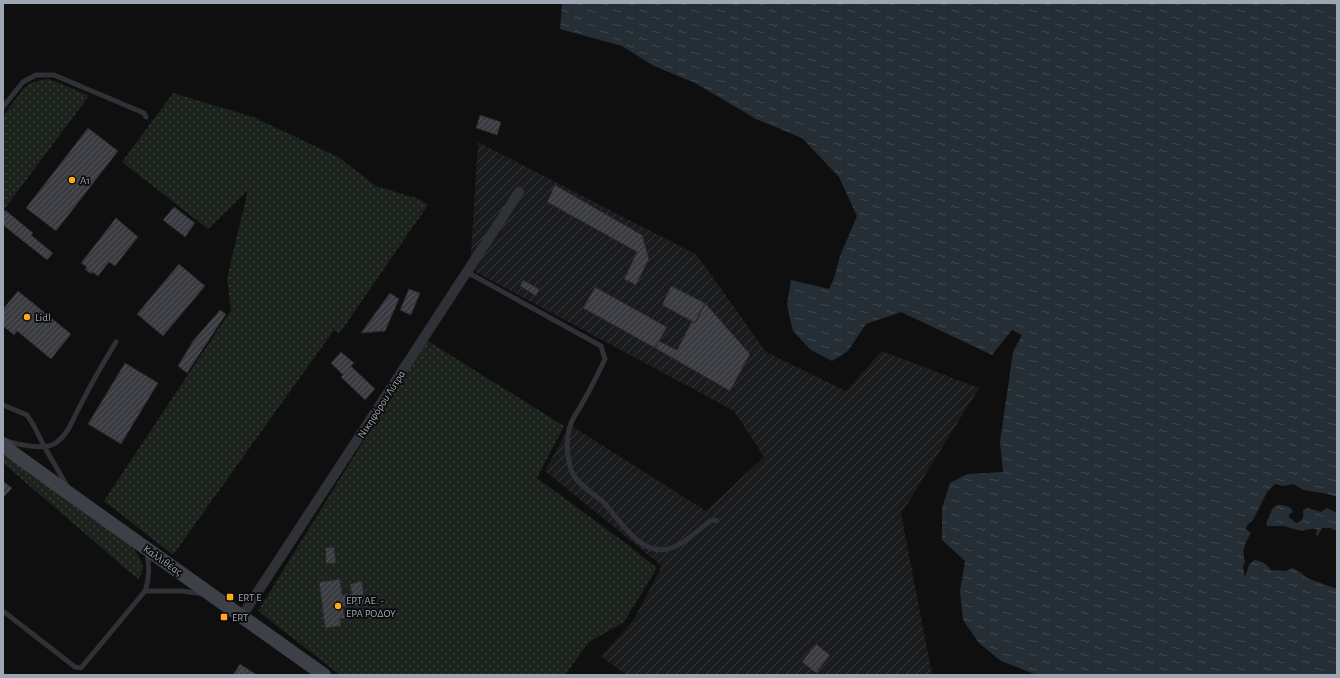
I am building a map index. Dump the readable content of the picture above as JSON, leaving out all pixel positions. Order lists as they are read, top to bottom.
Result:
{
  "streets": {
    "main road": ["Καλλιθέας"],
    "street": ["Νικηφόρου Λύτρα"]
  },
  "crossings": [
    ["Νικηφόρου Λύτρα", "Καλλιθέας"]
  ],
  "places": {
    "other": ["A1", "Lidl", "ΕΡΤ ΑΕ. - ΕΡΑ ΡΟΔΟΥ"],
    "transit": ["ERT E", "ERT"]
  }
}
